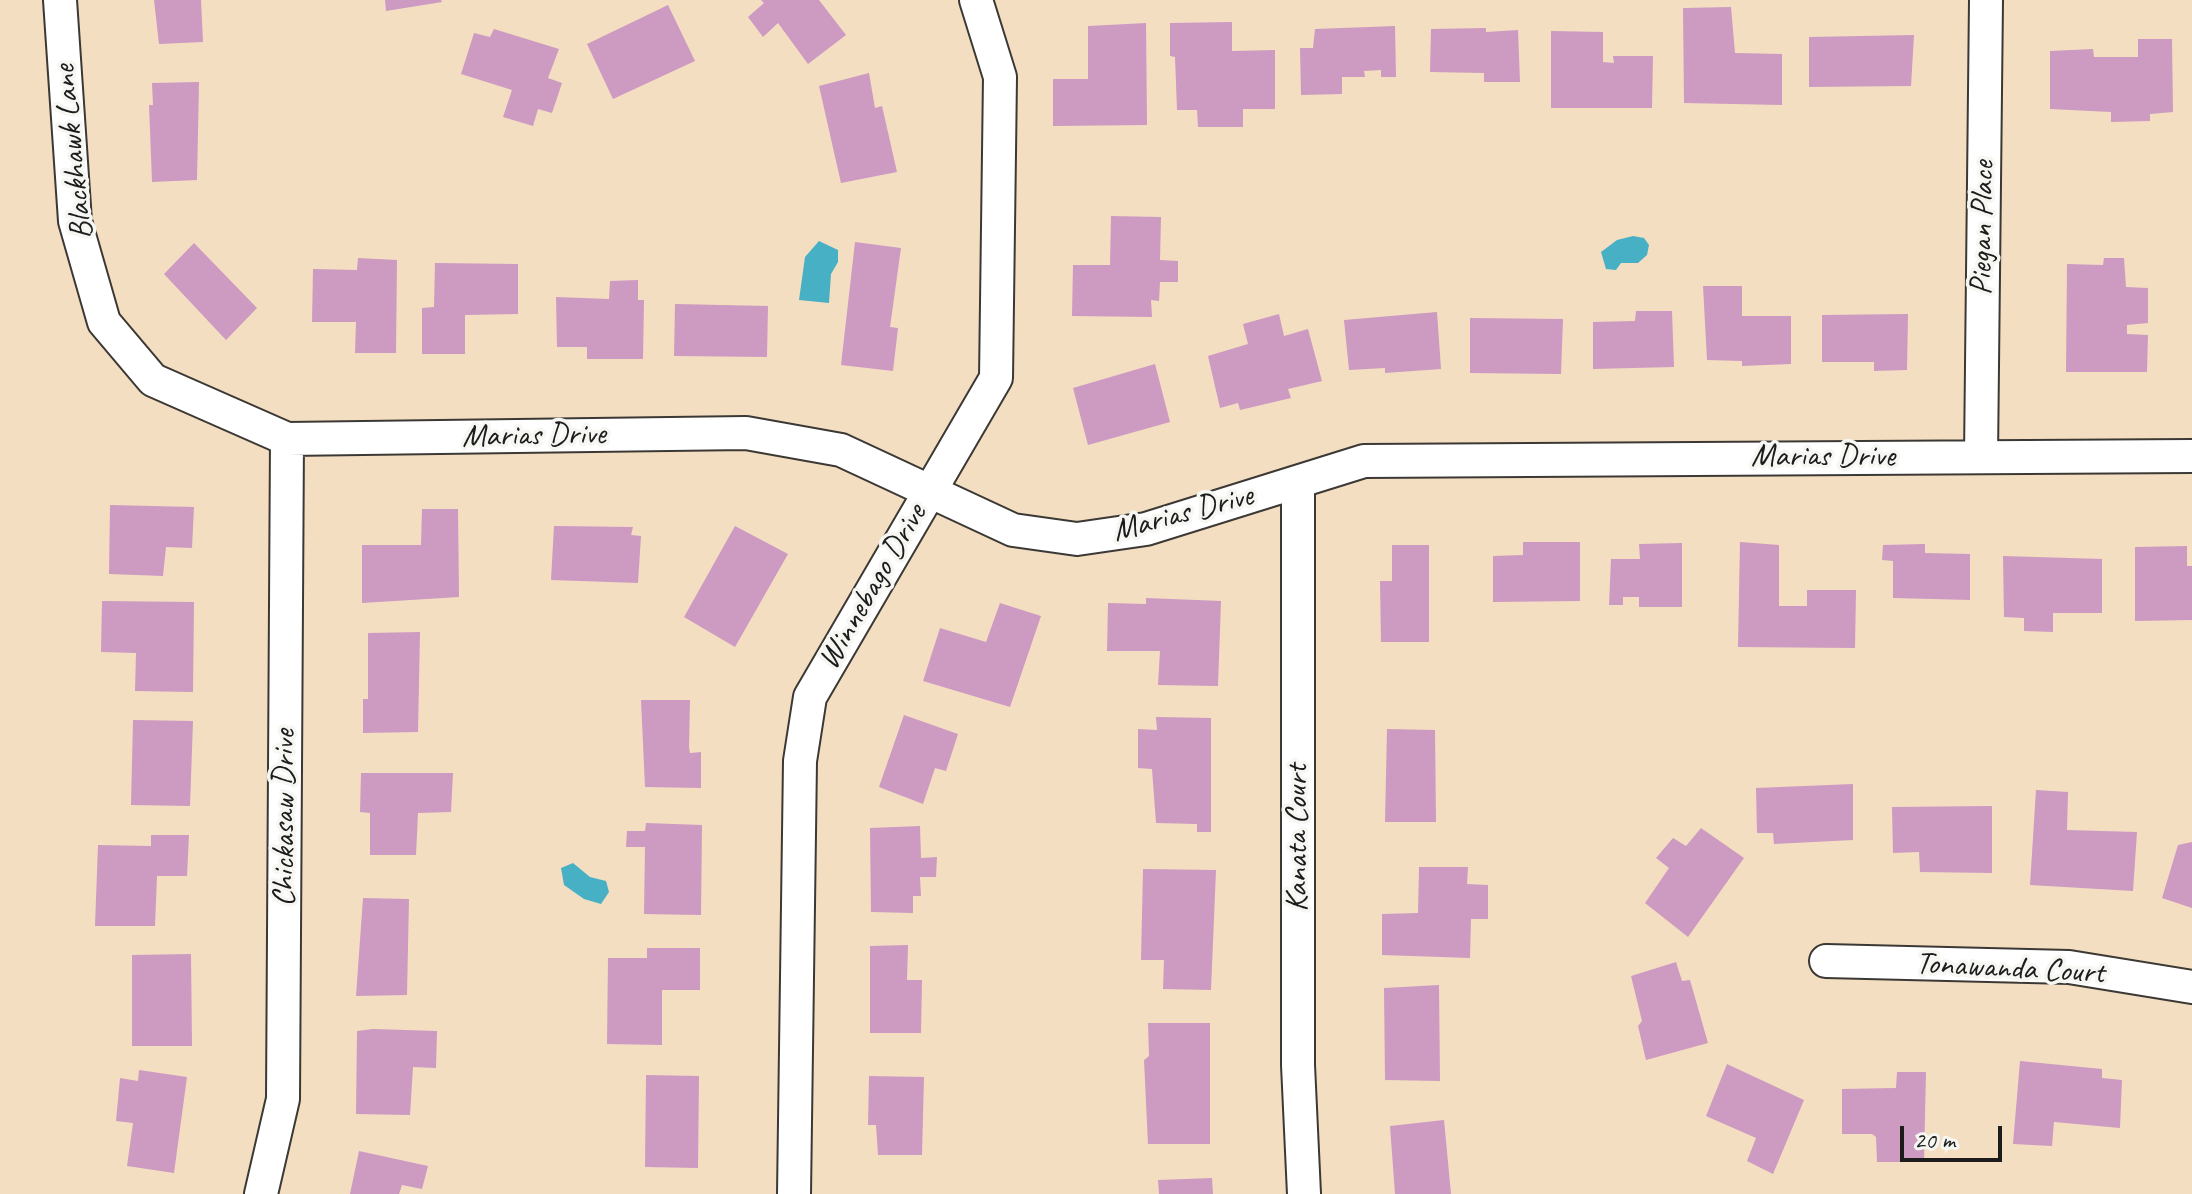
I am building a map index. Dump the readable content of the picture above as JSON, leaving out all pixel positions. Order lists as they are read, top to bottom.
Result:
{
  "streets": {
    "street": [
      "Blackhawk Lane",
      "Piegan Place",
      "Marias Drive",
      "Winnebago Drive",
      "Chickasaw Drive",
      "Kanata Court",
      "Tonawanda Court"
    ]
  },
  "crossings": [
    ["Blackhawk Lane", "Marias Drive"],
    ["Piegan Place", "Marias Drive"],
    ["Marias Drive", "Winnebago Drive"],
    ["Marias Drive", "Chickasaw Drive"],
    ["Marias Drive", "Kanata Court"]
  ],
  "scale_bar": "20 m"
}
